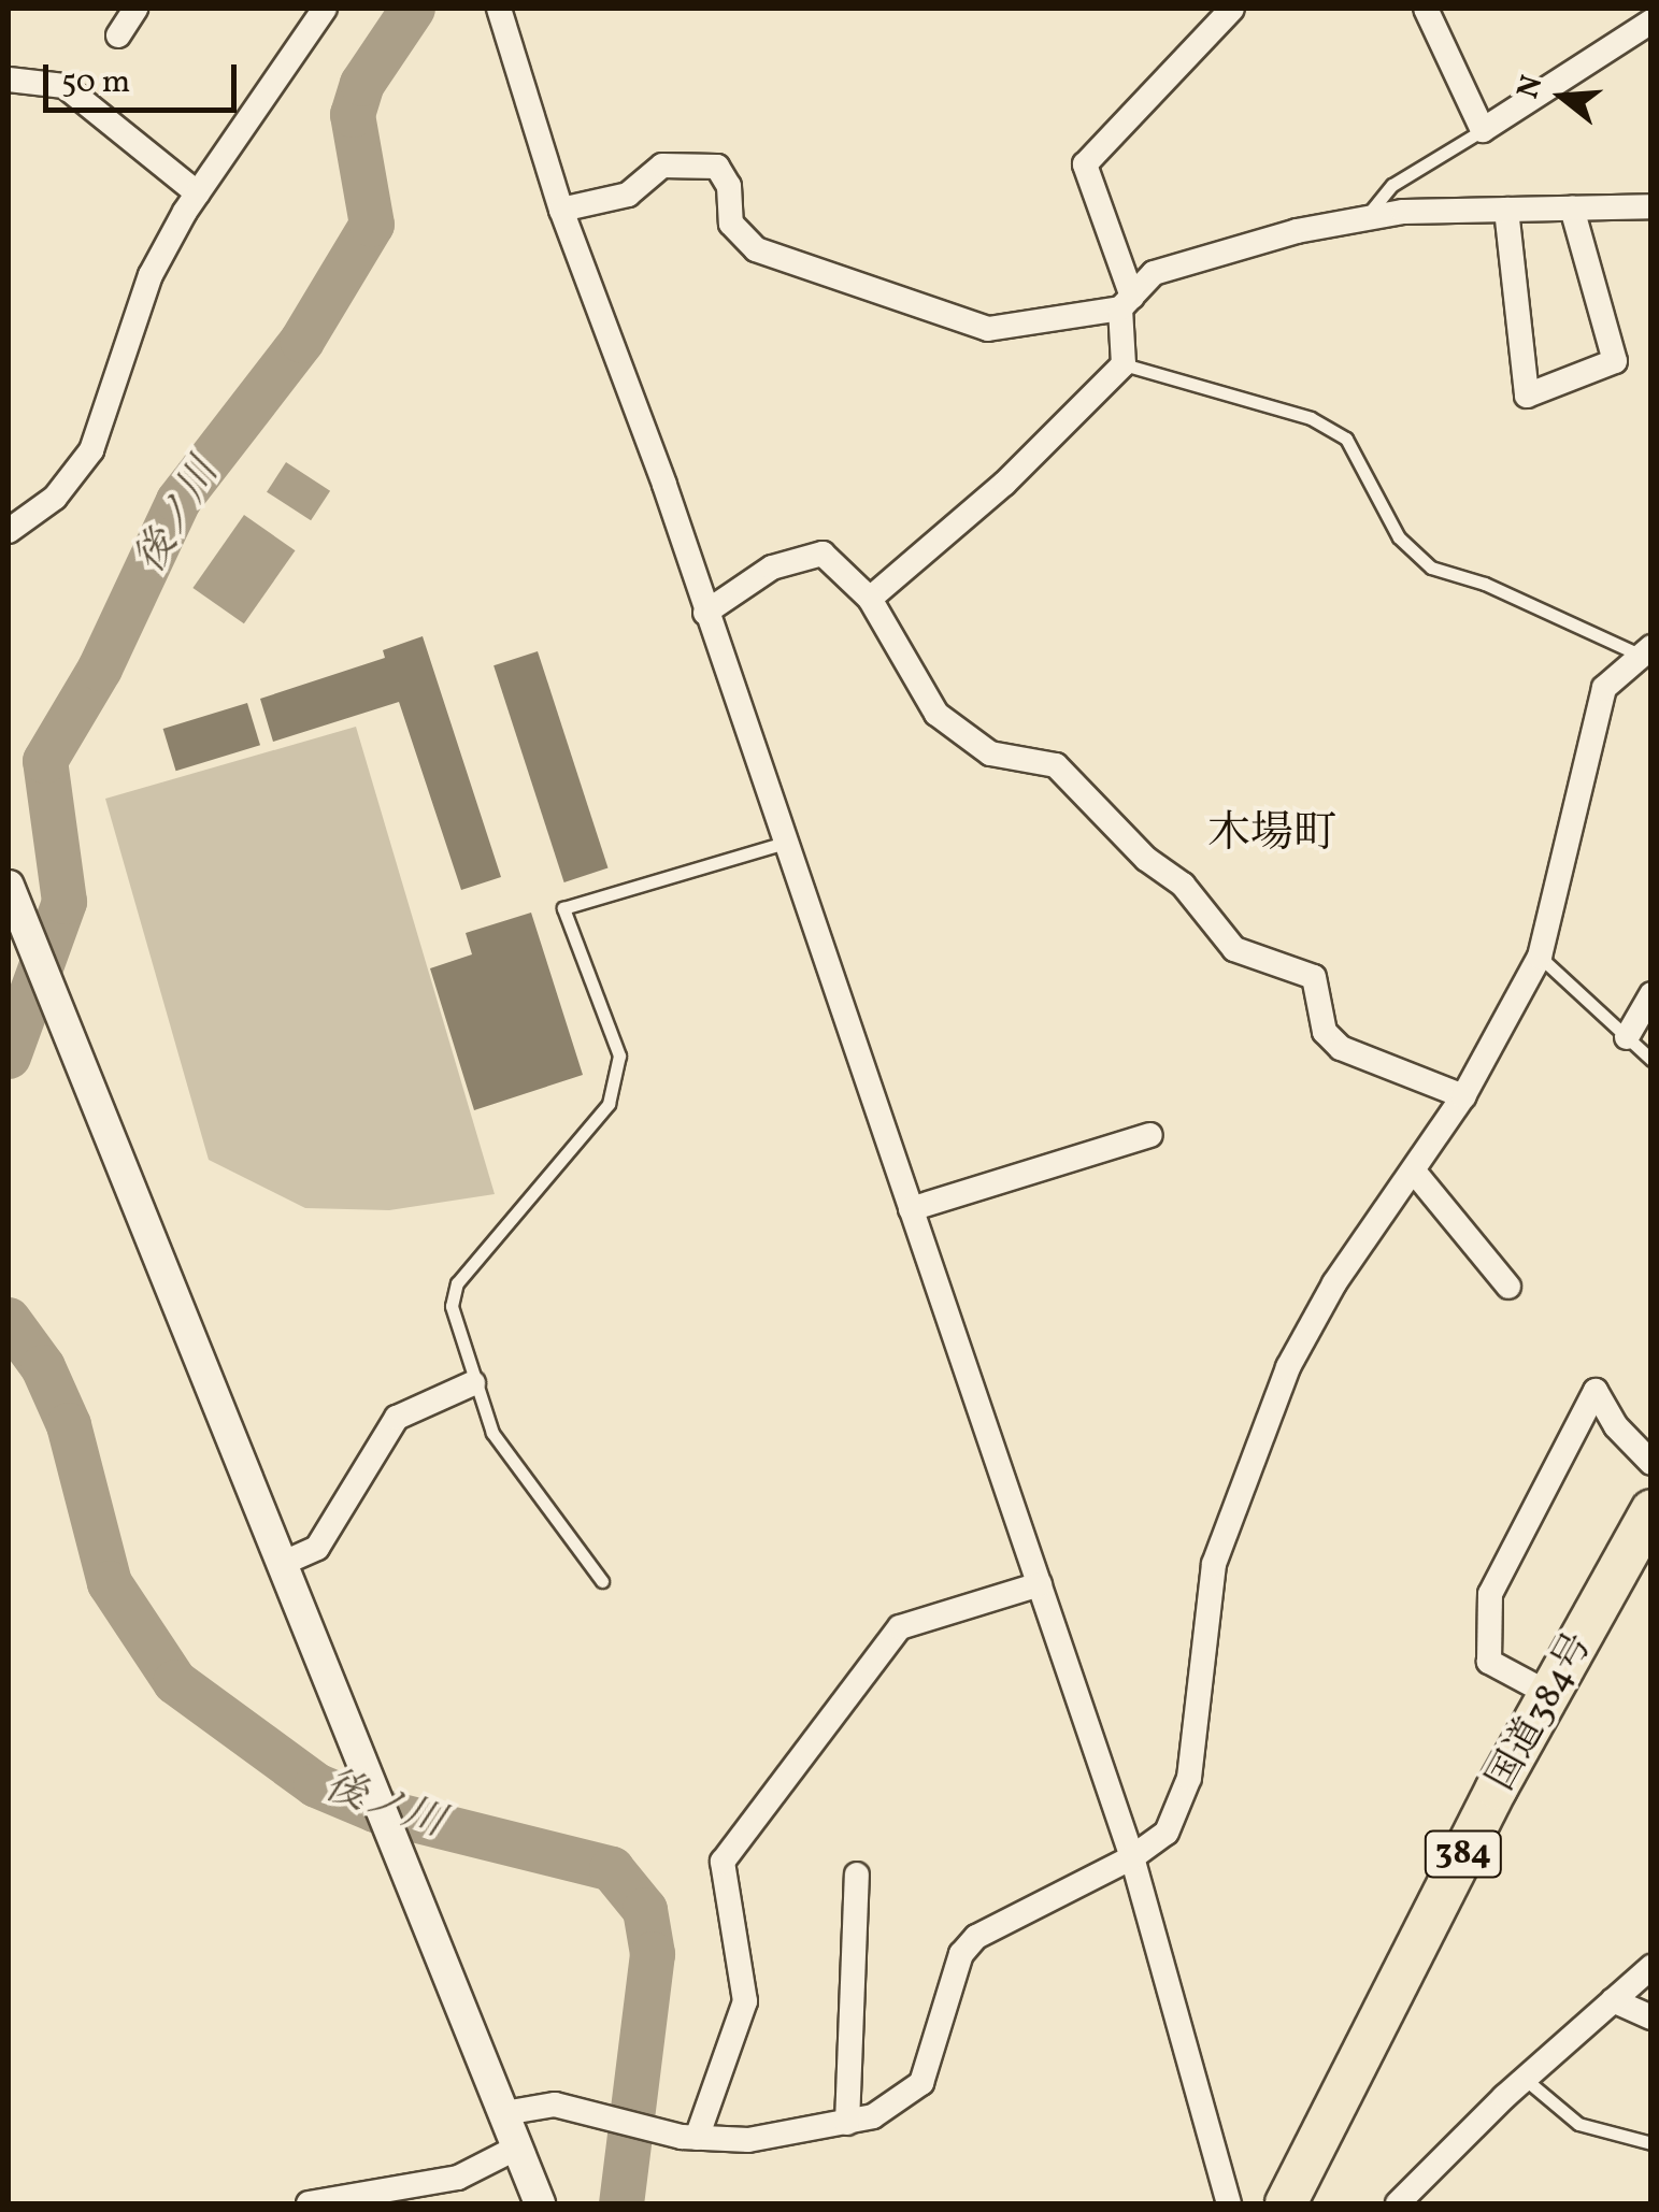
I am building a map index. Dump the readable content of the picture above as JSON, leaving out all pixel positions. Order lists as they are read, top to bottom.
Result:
{
  "streets": {
    "highway": ["国道384号", "384"]
  },
  "districts": ["木場町"],
  "water": ["後ノ川"],
  "scale_bar": "50 m",
  "north": "left"
}
